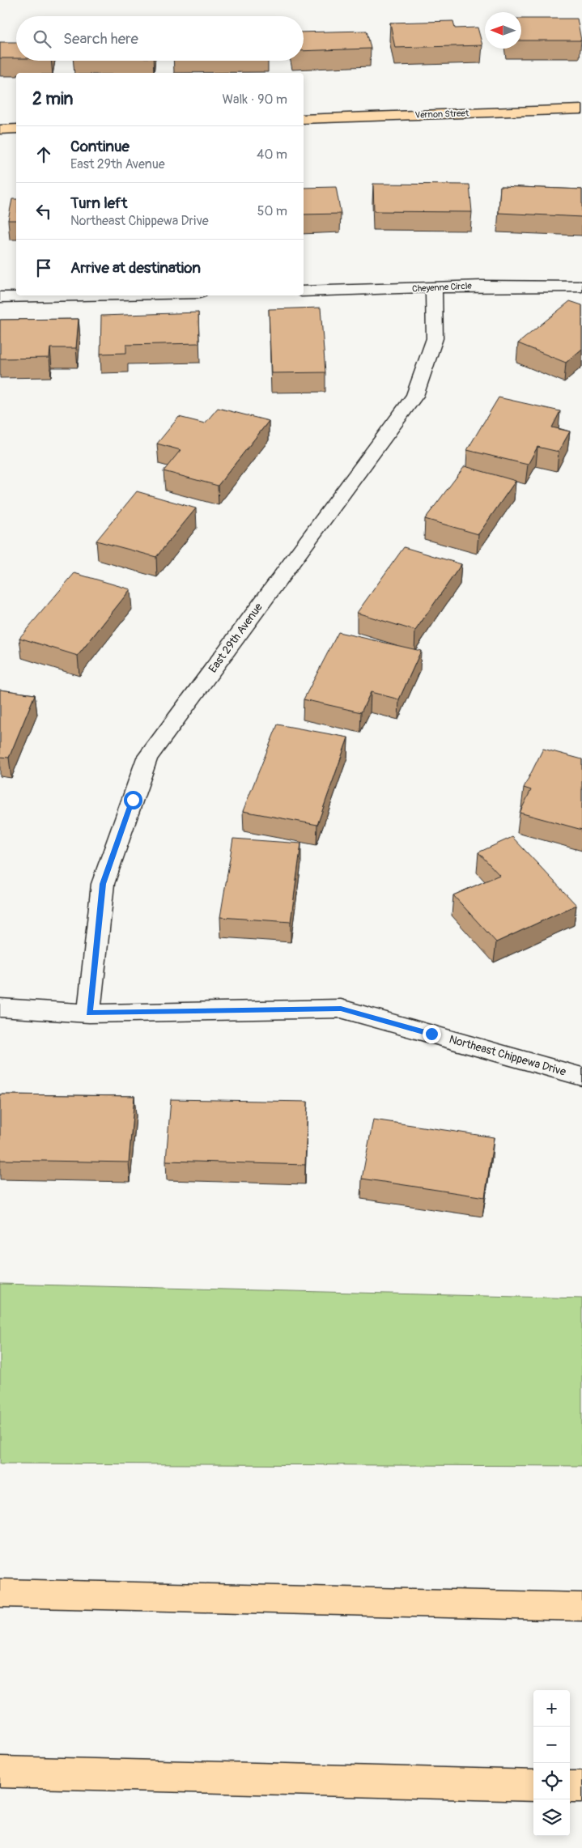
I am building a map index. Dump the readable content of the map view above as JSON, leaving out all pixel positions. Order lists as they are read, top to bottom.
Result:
{
  "streets": {
    "main road": ["Vernon Street"],
    "street": ["Cheyenne Circle", "East 29th Avenue", "Northeast Chippewa Drive"]
  },
  "crossings": [
    ["Cheyenne Circle", "East 29th Avenue"],
    ["East 29th Avenue", "Northeast Chippewa Drive"]
  ],
  "north": "left",
  "page": {
    "search": "Search here",
    "heading": ["2 min", "Walk · 90 m"],
    "list": [
      ["Continue", "East 29th Avenue", "40 m"],
      ["Turn left", "Northeast Chippewa Drive", "50 m"],
      "Arrive at destination"
    ],
    "map_buttons": ["+", "−"]
  }
}
